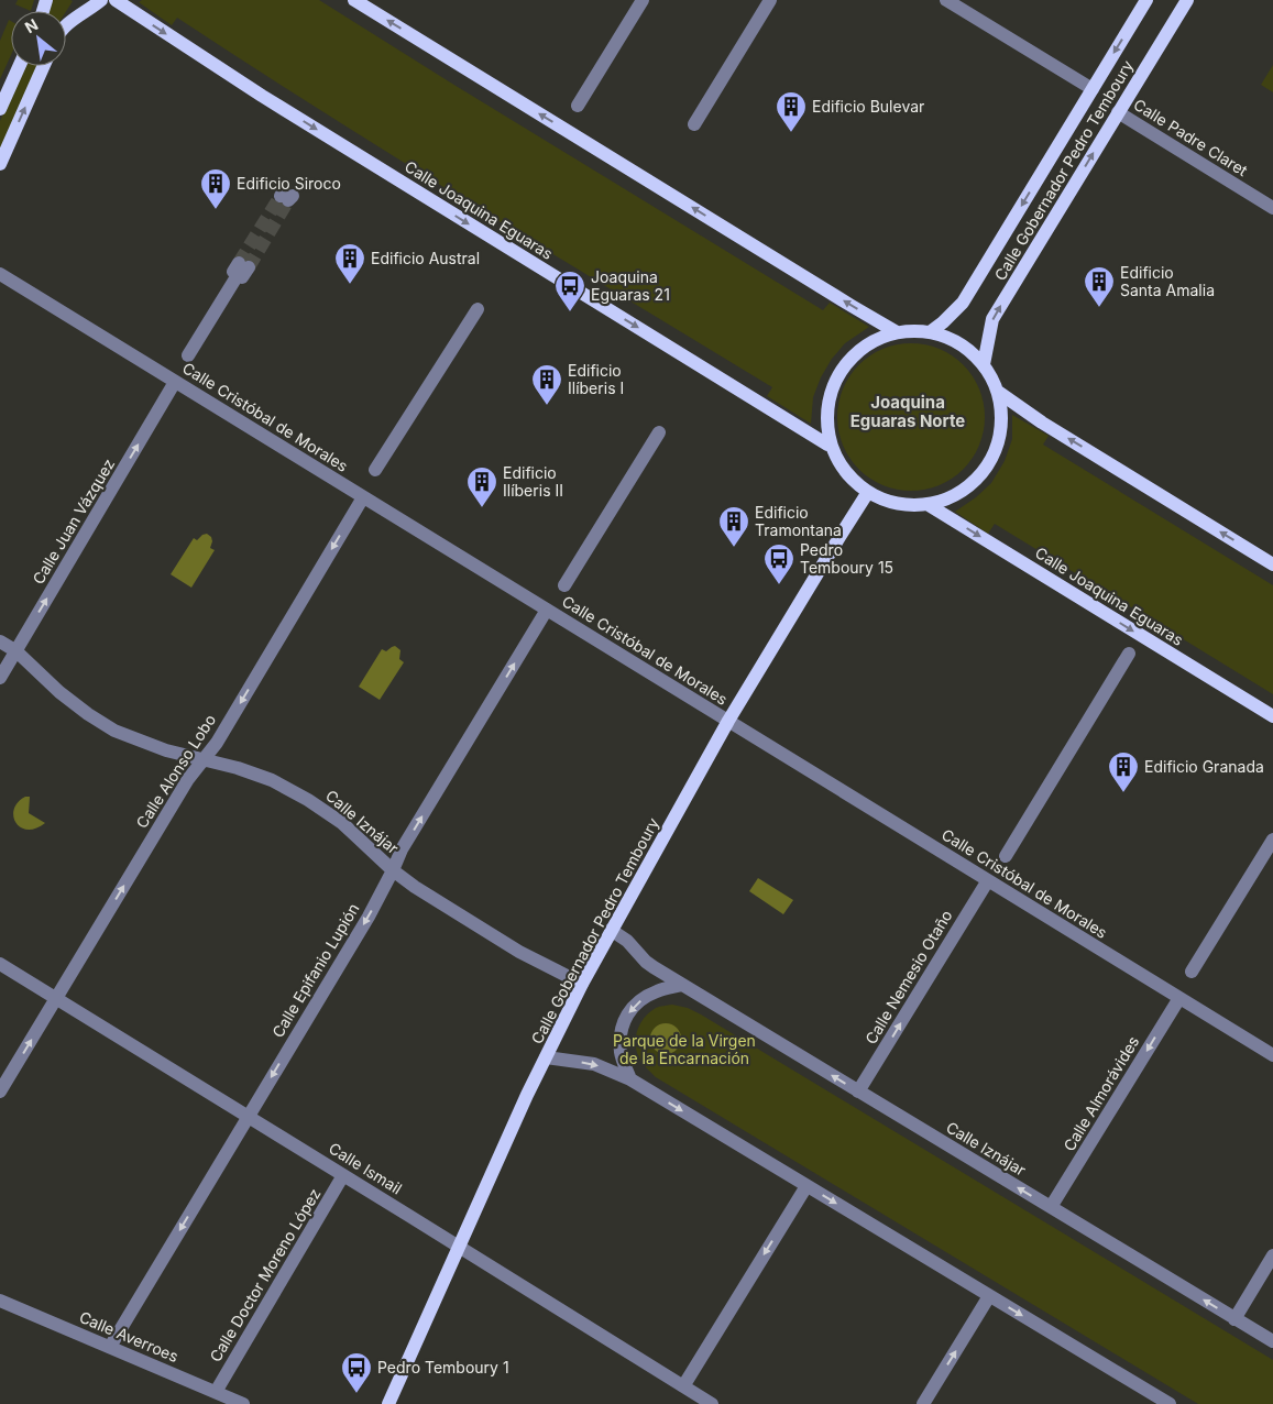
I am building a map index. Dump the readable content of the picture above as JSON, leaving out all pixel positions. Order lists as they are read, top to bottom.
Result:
{
  "streets": {
    "main road": ["Calle Gobernador Pedro Temboury", "Calle Joaquina Eguaras"],
    "street": [
      "Calle Padre Claret",
      "Calle Cristóbal de Morales",
      "Calle Juan Vázquez",
      "Calle Alonso Lobo",
      "Calle Iznájar",
      "Calle Epifanio Lupión",
      "Calle Nemesio Otaño",
      "Calle Almorávides",
      "Calle Ismail",
      "Calle Doctor Moreno López",
      "Calle Averroes"
    ]
  },
  "crossings": [
    ["Calle Padre Claret", "Calle Gobernador Pedro Temboury"],
    ["Calle Gobernador Pedro Temboury", "Calle Joaquina Eguaras"],
    ["Calle Gobernador Pedro Temboury", "Calle Cristóbal de Morales"],
    ["Calle Gobernador Pedro Temboury", "Calle Iznájar"],
    ["Calle Gobernador Pedro Temboury", "Calle Ismail"],
    ["Calle Cristóbal de Morales", "Calle Juan Vázquez"],
    ["Calle Cristóbal de Morales", "Calle Alonso Lobo"],
    ["Calle Cristóbal de Morales", "Calle Epifanio Lupión"],
    ["Calle Cristóbal de Morales", "Calle Nemesio Otaño"],
    ["Calle Cristóbal de Morales", "Calle Almorávides"],
    ["Calle Juan Vázquez", "Calle Iznájar"],
    ["Calle Alonso Lobo", "Calle Iznájar"],
    ["Calle Alonso Lobo", "Calle Ismail"],
    ["Calle Iznájar", "Calle Epifanio Lupión"],
    ["Calle Iznájar", "Calle Nemesio Otaño"],
    ["Calle Iznájar", "Calle Almorávides"],
    ["Calle Epifanio Lupión", "Calle Ismail"],
    ["Calle Epifanio Lupión", "Calle Averroes"],
    ["Calle Ismail", "Calle Doctor Moreno López"],
    ["Calle Doctor Moreno López", "Calle Averroes"]
  ],
  "one_way": [
    "Calle Joaquina Eguaras",
    "Calle Juan Vázquez",
    "Calle Nemesio Otaño",
    "Calle Almorávides"
  ],
  "districts": ["Joaquina Eguaras Norte"],
  "parks": ["Parque de la Virgen de la Encarnación"],
  "places": {
    "building": [
      "Edificio Bulevar",
      "Edificio Siroco",
      "Edificio Austral",
      "Edificio Santa Amalia",
      "Edificio Ilíberis I",
      "Edificio Ilíberis II",
      "Edificio Tramontana",
      "Edificio Granada"
    ],
    "bus stop": ["Joaquina Eguaras 21", "Pedro Temboury 15", "Pedro Temboury 1"]
  },
  "north": "top left"
}
